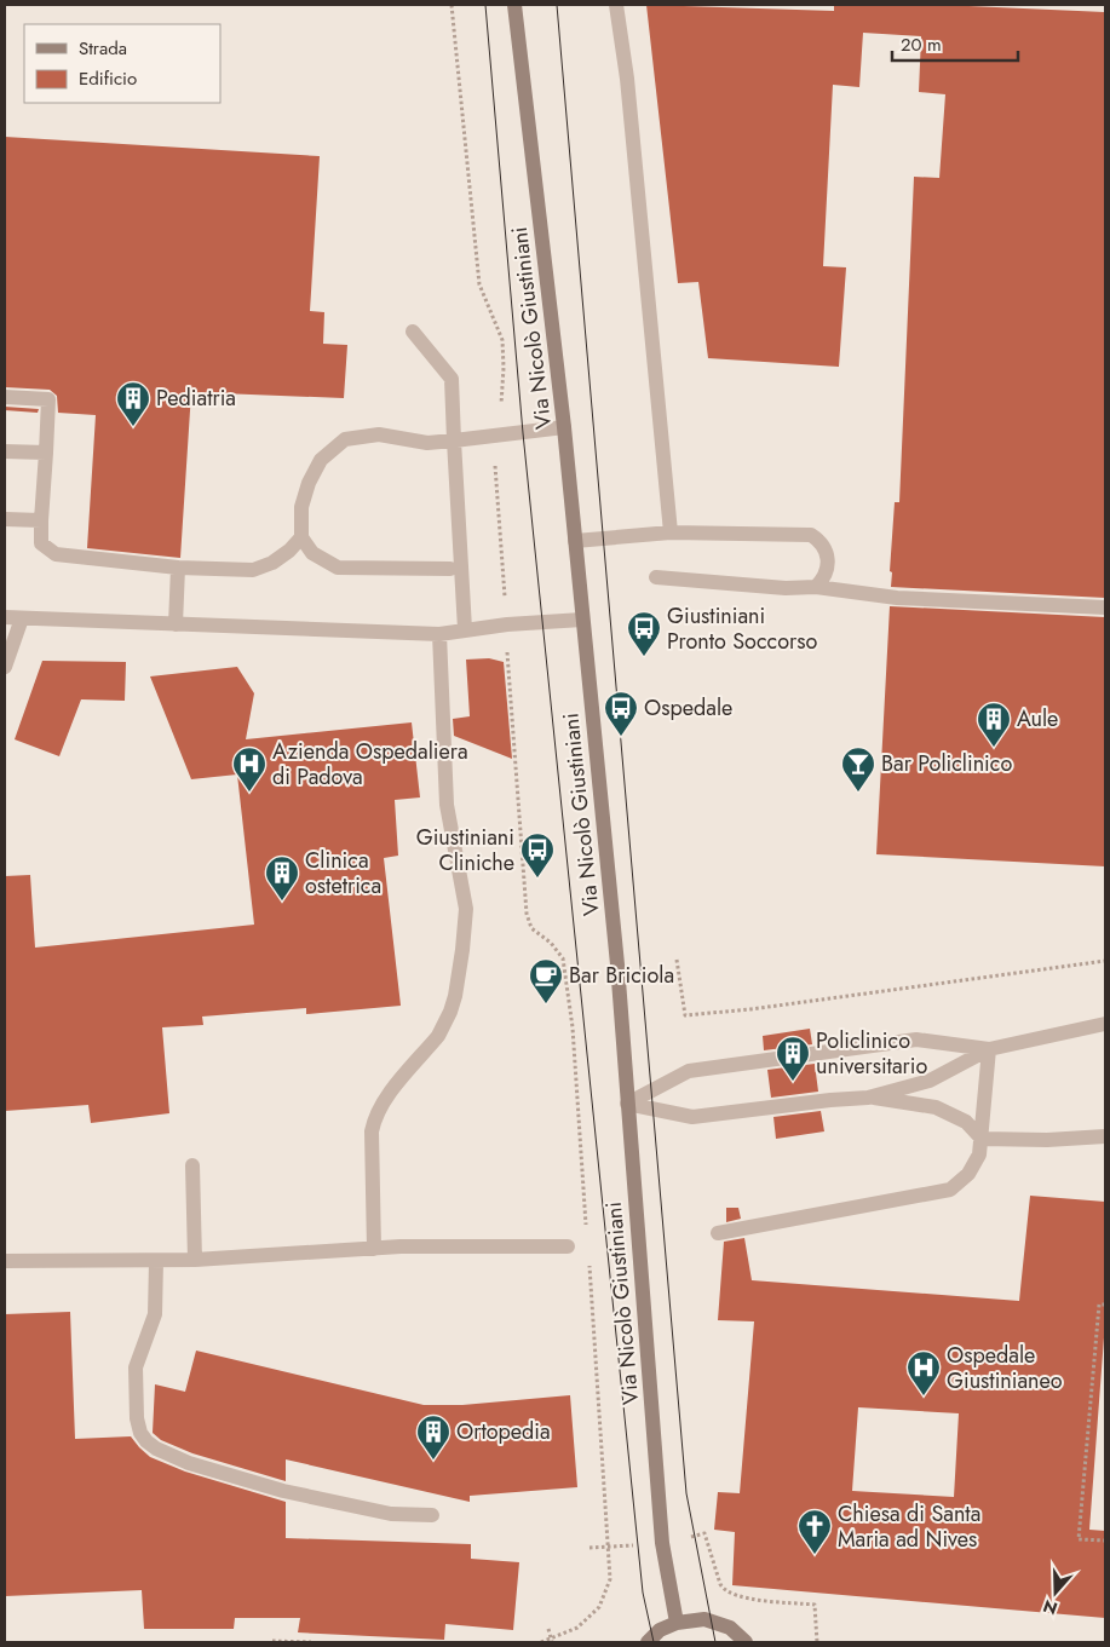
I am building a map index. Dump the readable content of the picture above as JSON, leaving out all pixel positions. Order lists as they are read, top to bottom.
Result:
{
  "streets": {
    "street": ["Via Nicolò Giustiniani"]
  },
  "places": {
    "building": [
      "Pediatria",
      "Aule",
      "Clinica ostetrica",
      "Policlinico universitario",
      "Ortopedia"
    ],
    "bus stop": ["Giustiniani Pronto Soccorso", "Ospedale", "Giustiniani Cliniche"],
    "hospital": ["Azienda Ospedaliera di Padova", "Ospedale Giustinianeo"],
    "bar": ["Bar Policlinico"],
    "cafe": ["Bar Briciola"],
    "church": ["Chiesa di Santa Maria ad Nives"]
  },
  "legend": ["Strada", "Edificio"],
  "scale_bar": "20 m",
  "north": "bottom"
}
